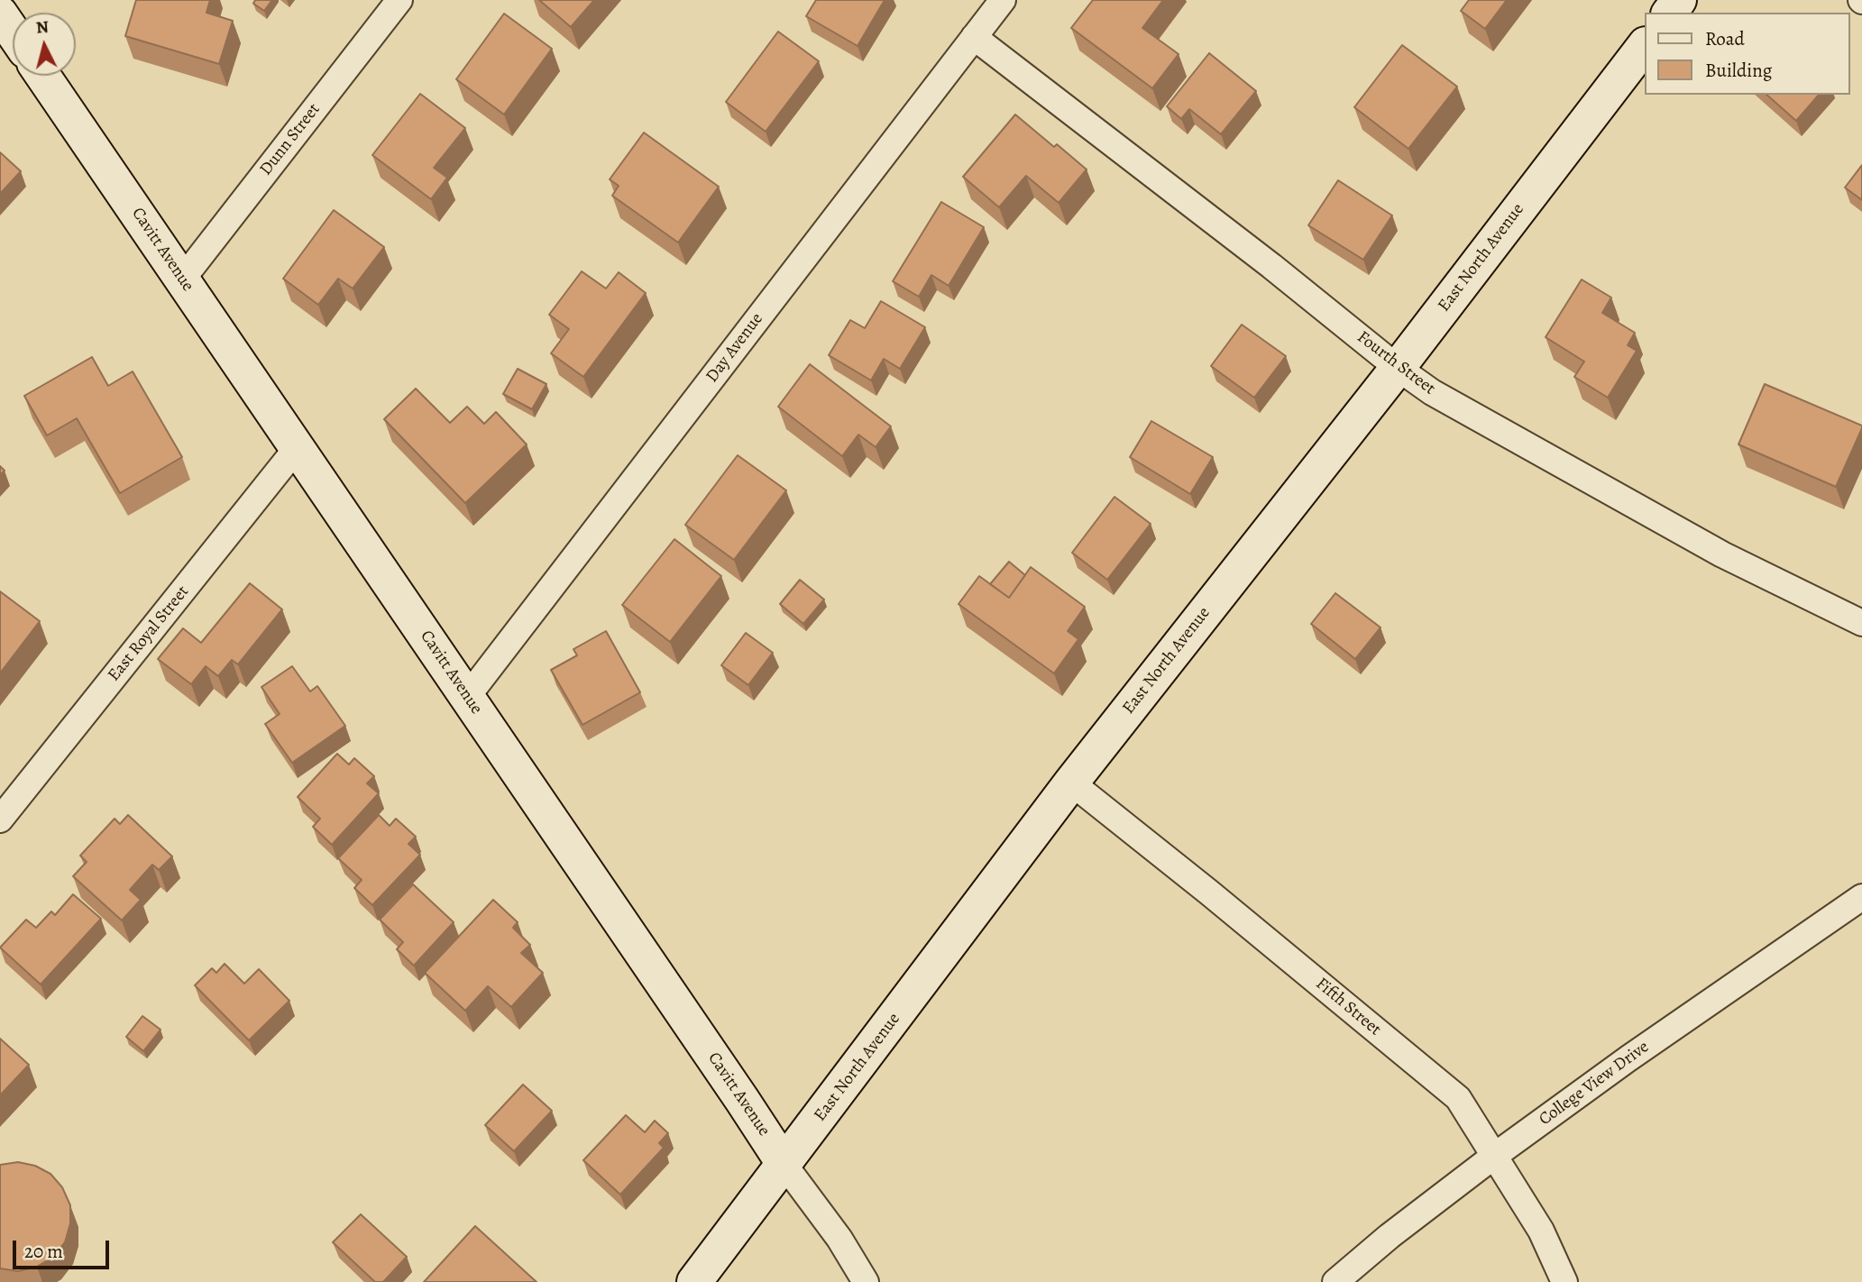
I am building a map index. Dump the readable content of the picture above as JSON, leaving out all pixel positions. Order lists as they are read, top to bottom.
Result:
{
  "streets": {
    "street": [
      "Dunn Street",
      "Cavitt Avenue",
      "East North Avenue",
      "Day Avenue",
      "Fourth Street",
      "East Royal Street",
      "Fifth Street",
      "College View Drive"
    ]
  },
  "crossings": [
    ["Dunn Street", "Cavitt Avenue"],
    ["Cavitt Avenue", "East North Avenue"],
    ["Cavitt Avenue", "Day Avenue"],
    ["Cavitt Avenue", "East Royal Street"],
    ["East North Avenue", "Fourth Street"],
    ["East North Avenue", "Fifth Street"],
    ["Day Avenue", "Fourth Street"],
    ["Fifth Street", "College View Drive"]
  ],
  "legend": ["Road", "Building"],
  "scale_bar": "20 m",
  "north": "top"
}
